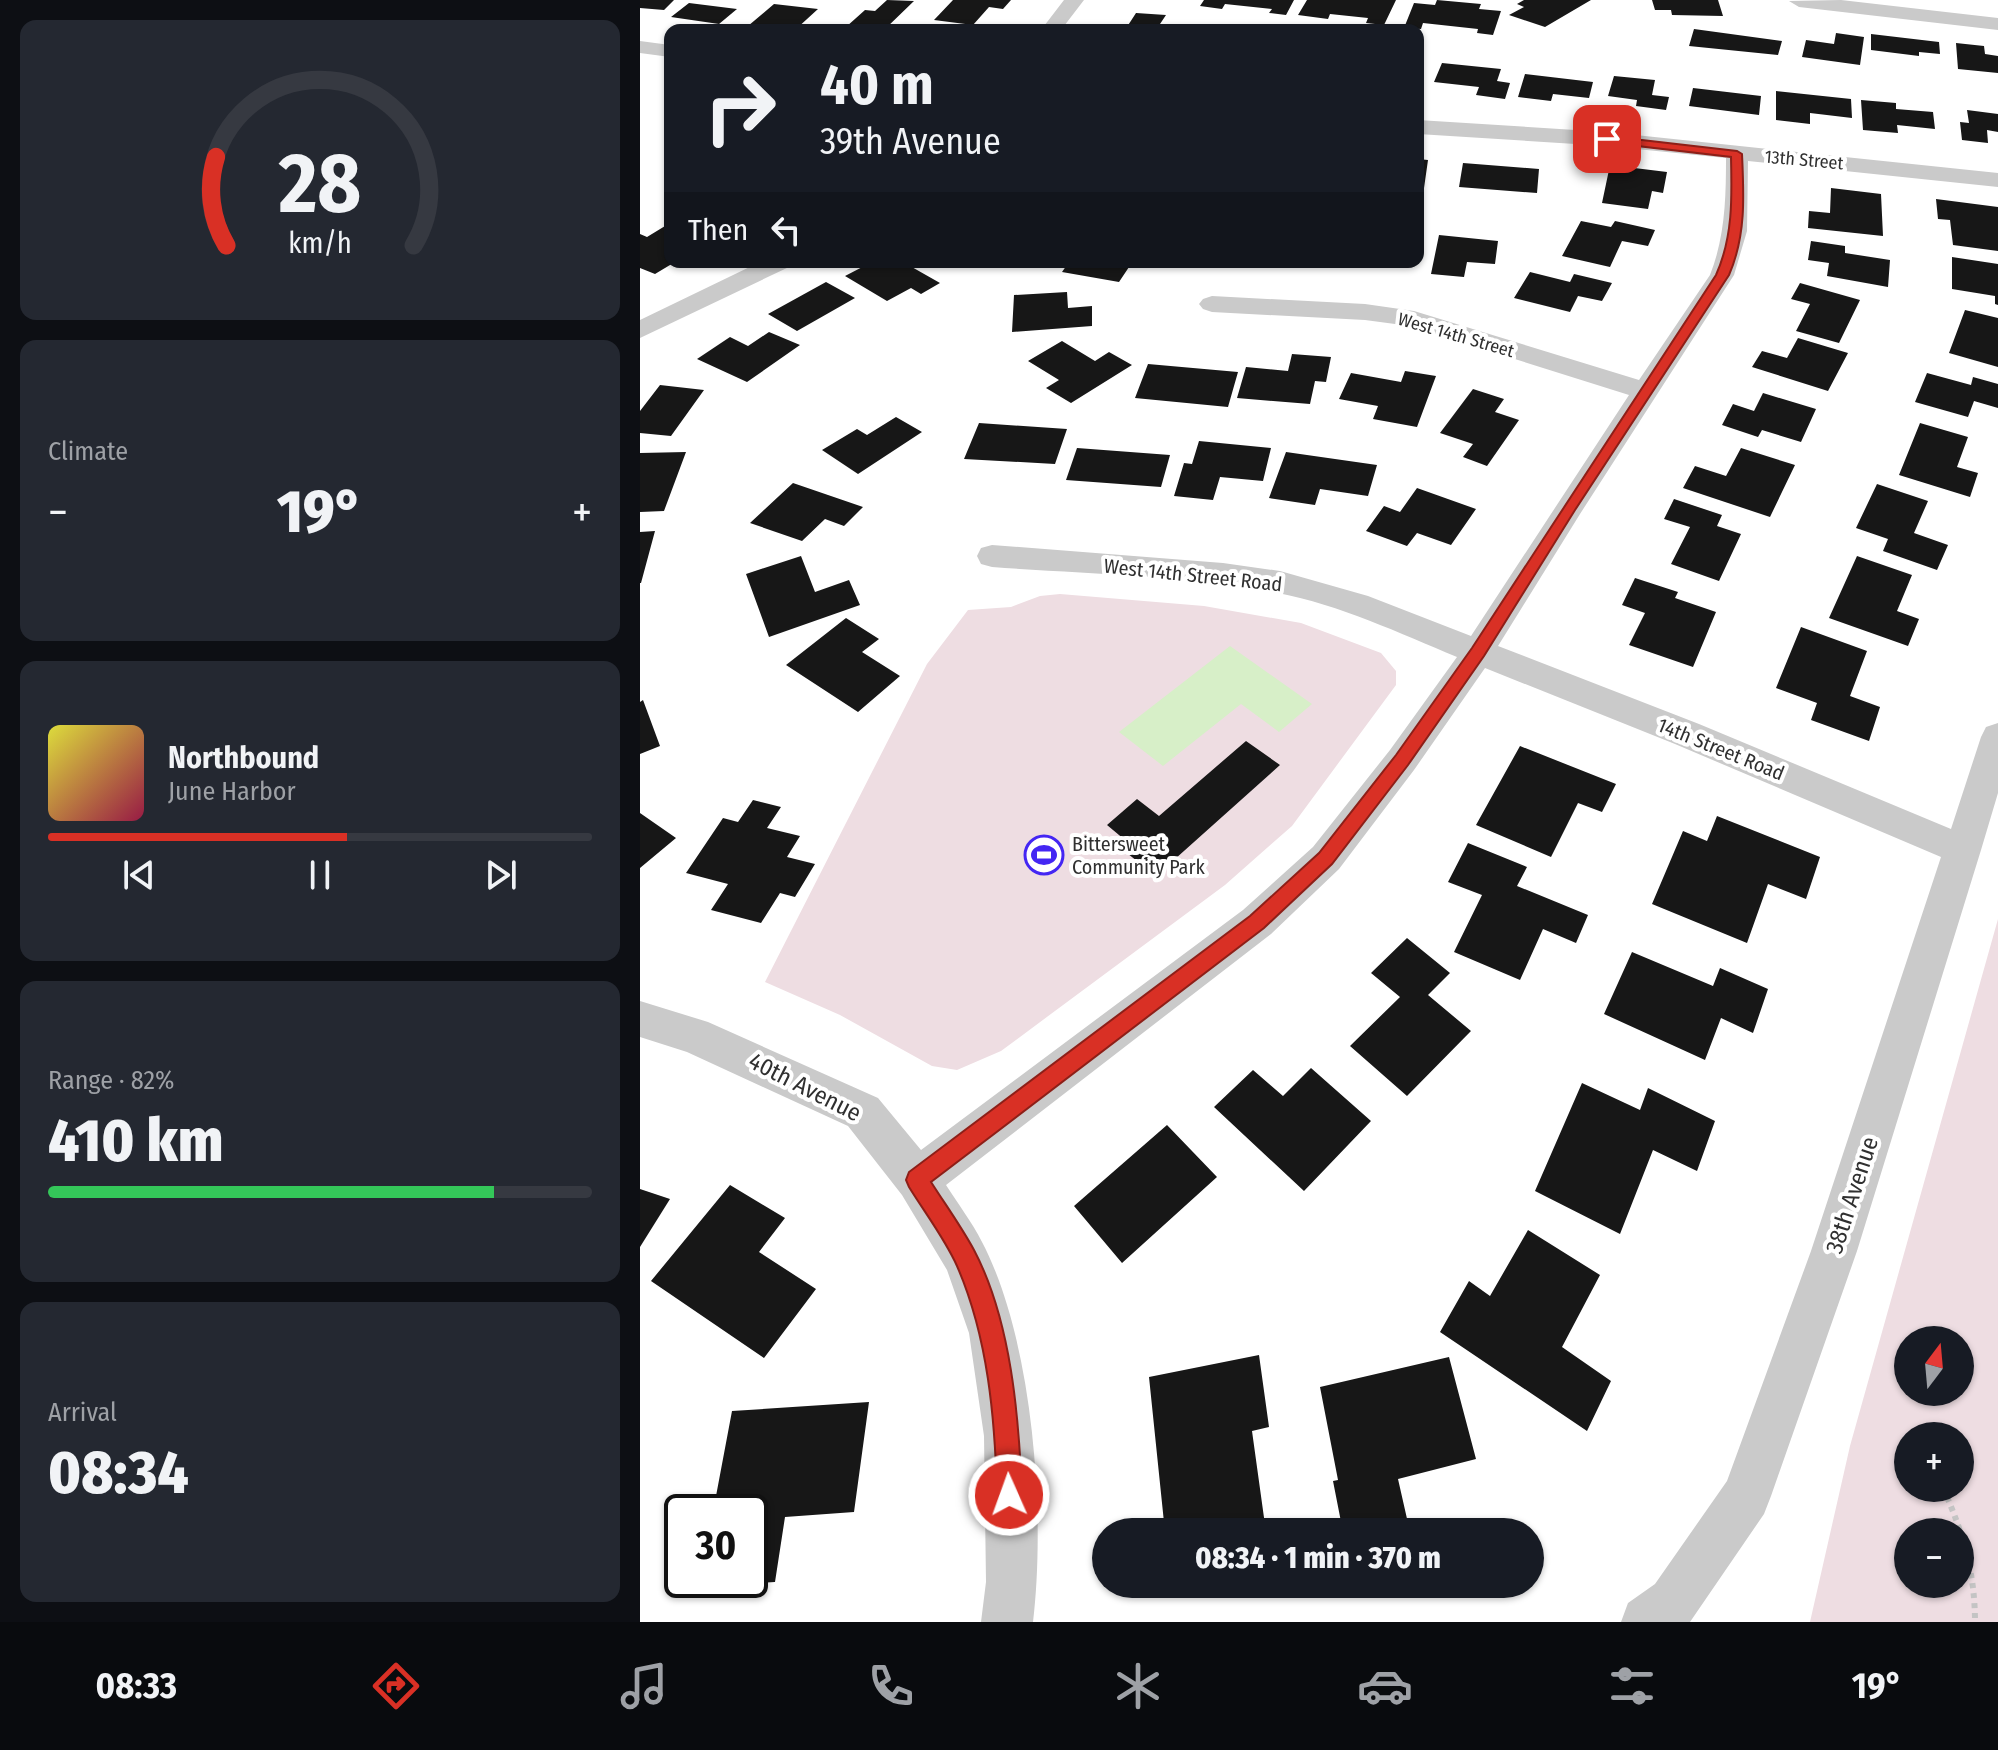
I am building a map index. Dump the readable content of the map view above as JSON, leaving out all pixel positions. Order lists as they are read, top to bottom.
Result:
{
  "streets": {
    "street": [
      "13th Street",
      "West 14th Street",
      "West 14th Street Road",
      "14th Street Road",
      "40th Avenue",
      "38th Avenue"
    ]
  },
  "crossings": [
    ["West 14th Street Road", "14th Street Road"],
    ["14th Street Road", "38th Avenue"]
  ],
  "places": {
    "sports": ["Bittersweet Community Park"]
  },
  "north": "top",
  "page": {
    "turn": ["40 m", "39th Avenue"],
    "then": "Then",
    "tile": [
      "Climate",
      ["Range · 82%", "410 km"],
      ["Arrival", "08:34"]
    ],
    "heat": ["−", "19°", "+"],
    "song": ["Northbound", "June Harbor"],
    "map_buttons": ["+", "−"],
    "limit": "30",
    "trip": "08:34 · 1 min · 370 m",
    "tabs": ["08:33", "19°"],
    "gauge": ["28", "km/h"]
  }
}
